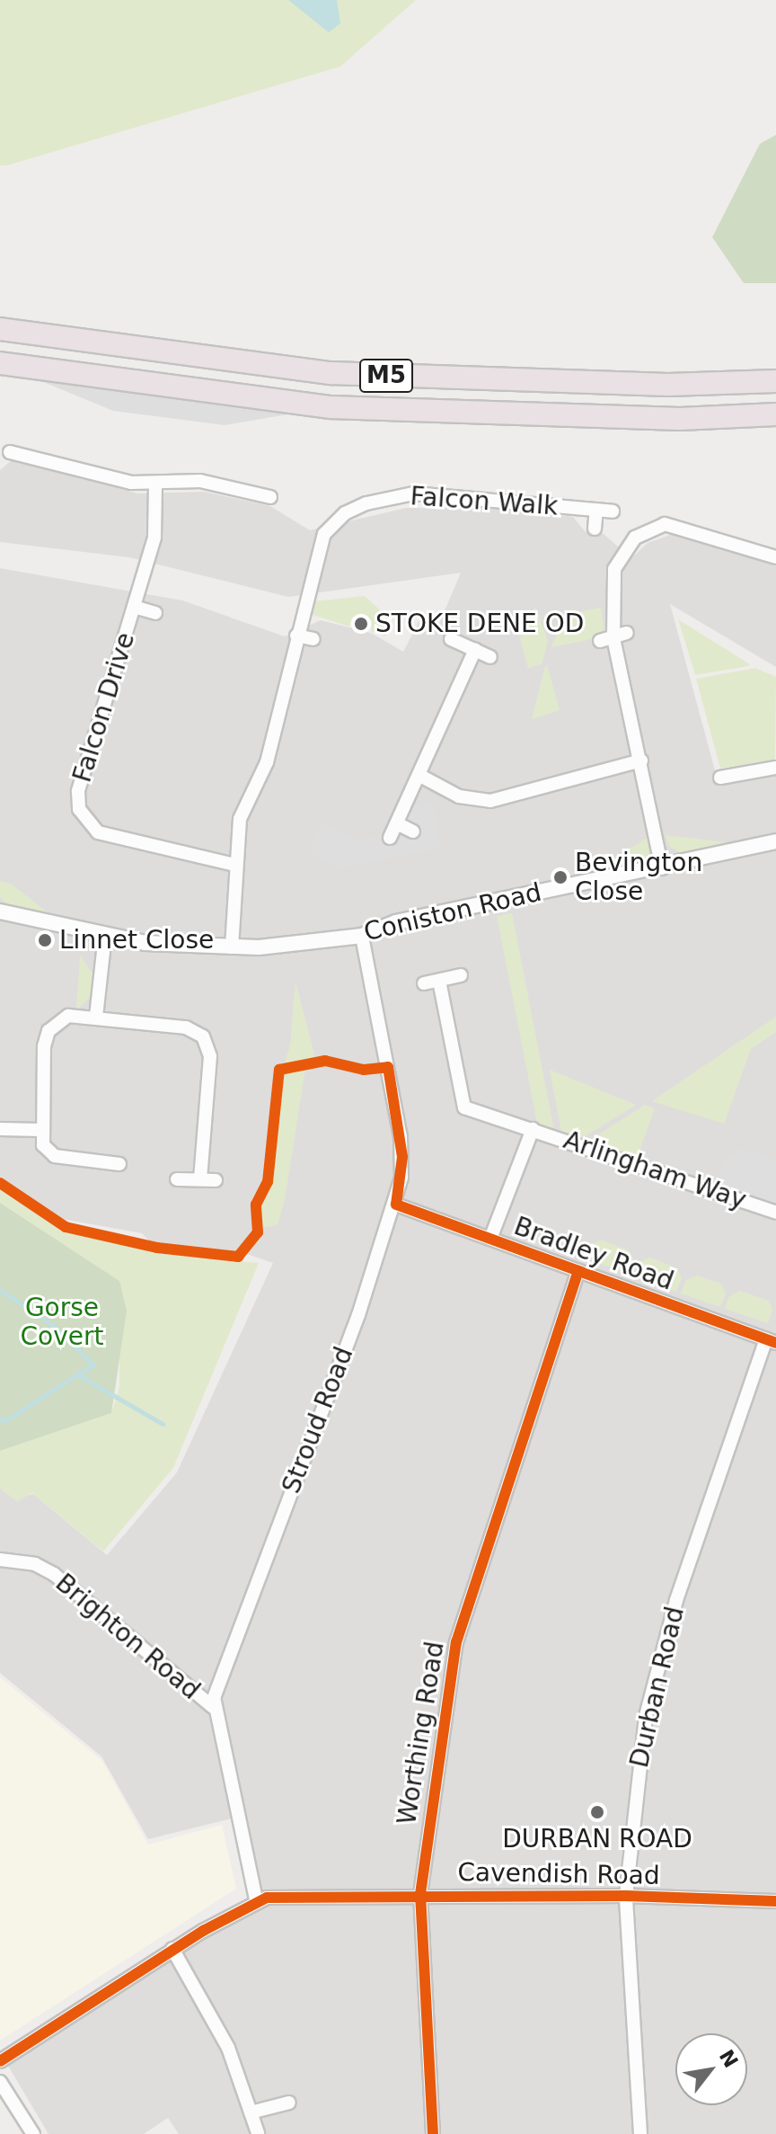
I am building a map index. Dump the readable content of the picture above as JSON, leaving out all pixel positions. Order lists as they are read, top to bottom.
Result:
{
  "streets": {
    "highway": ["M5"],
    "street": [
      "Falcon Walk",
      "Falcon Drive",
      "Coniston Road",
      "Arlingham Way",
      "Bradley Road",
      "Stroud Road",
      "Brighton Road",
      "Durban Road",
      "Worthing Road",
      "Cavendish Road"
    ]
  },
  "crossings": [
    ["Coniston Road", "Stroud Road"],
    ["Arlingham Way", "Bradley Road"],
    ["Bradley Road", "Stroud Road"],
    ["Bradley Road", "Durban Road"],
    ["Bradley Road", "Worthing Road"],
    ["Stroud Road", "Brighton Road"],
    ["Durban Road", "Cavendish Road"],
    ["Worthing Road", "Cavendish Road"]
  ],
  "parks": ["Gorse Covert"],
  "places": [
    "STOKE DENE OD",
    "Bevington Close",
    "Linnet Close",
    "DURBAN ROAD"
  ],
  "north": "top right"
}
